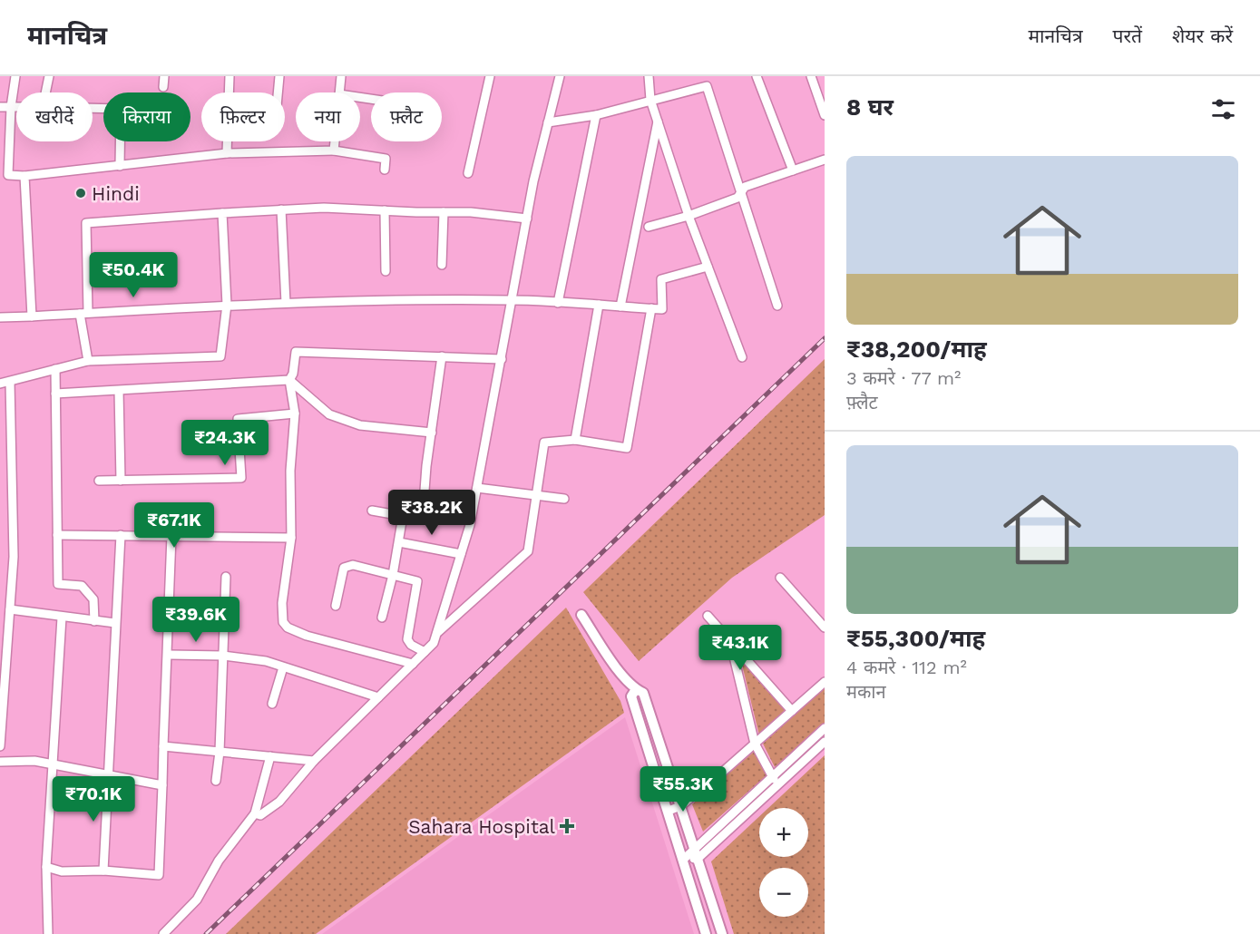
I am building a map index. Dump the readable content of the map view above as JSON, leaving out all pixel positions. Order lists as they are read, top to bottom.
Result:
{
  "places": {
    "other": ["Hindi"],
    "health": ["Sahara Hospital"]
  },
  "page": {
    "header": "मानचित्र",
    "nav": ["मानचित्र", "परतें", "शेयर करें"],
    "heading": "8 घर",
    "chip": [
      "खरीदें",
      "किराया",
      "फ़िल्टर",
      "नया",
      "फ़्लैट"
    ],
    "list": [
      {
        "name": "₹38,200/माह",
        "note": "3 कमरे · 77 m² · फ़्लैट"
      },
      {
        "name": "₹55,300/माह",
        "note": "4 कमरे · 112 m² · मकान"
      }
    ],
    "price": [
      "₹50.4K",
      "₹24.3K",
      "₹38.2K",
      "₹67.1K",
      "₹39.6K",
      "₹43.1K",
      "₹55.3K",
      "₹70.1K"
    ],
    "map_buttons": ["+", "−"]
  }
}
